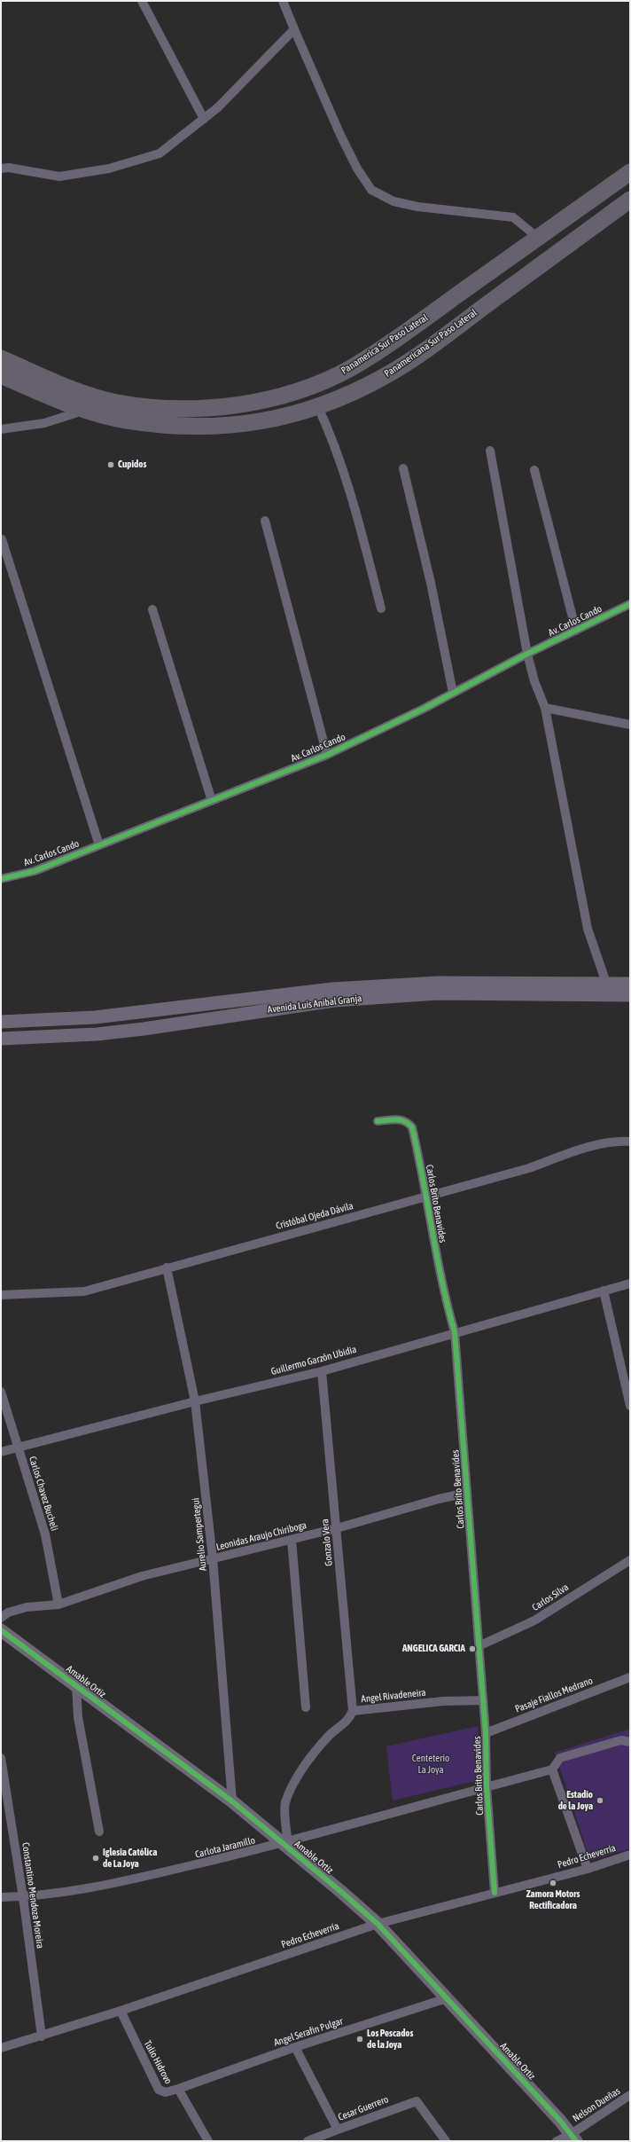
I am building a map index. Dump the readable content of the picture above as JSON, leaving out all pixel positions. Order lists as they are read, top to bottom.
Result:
{
  "streets": {
    "highway": ["Panamericana Sur Paso Lateral", "Panamerica Sur Paso Lateral"],
    "main road": ["Avenida Luis Anibal Granja", "Amable Ortiz"],
    "street": [
      "Av. Carlos Cando",
      "Carlos Brito Benavides",
      "Cristóbal Ojeda Dávila",
      "Guillermo Garzón Ubidia",
      "Carlos Chavez Bucheli",
      "Aurelio Sampertegui",
      "Leonidas Araujo Chiriboga",
      "Gonzalo Vera",
      "Carlos Silva",
      "Pasaje Fiallos Medrano",
      "Angel Rivadeneira",
      "Carlota Jaramillo",
      "Pedro Echeverría",
      "Constantino Mendoza Moreira",
      "Angel Serafin Pulgar",
      "Tulio Hidrovo",
      "Nelson Dueñas",
      "Cesar Guerrero"
    ]
  },
  "crossings": [
    ["Carlos Brito Benavides", "Cristóbal Ojeda Dávila"],
    ["Carlos Brito Benavides", "Guillermo Garzón Ubidia"],
    ["Carlos Brito Benavides", "Leonidas Araujo Chiriboga"],
    ["Carlos Brito Benavides", "Carlos Silva"],
    ["Carlos Brito Benavides", "Pasaje Fiallos Medrano"],
    ["Carlos Brito Benavides", "Angel Rivadeneira"],
    ["Carlos Brito Benavides", "Carlota Jaramillo"],
    ["Carlos Brito Benavides", "Pedro Echeverría"],
    ["Cristóbal Ojeda Dávila", "Aurelio Sampertegui"],
    ["Guillermo Garzón Ubidia", "Carlos Chavez Bucheli"],
    ["Guillermo Garzón Ubidia", "Aurelio Sampertegui"],
    ["Guillermo Garzón Ubidia", "Gonzalo Vera"],
    ["Carlos Chavez Bucheli", "Leonidas Araujo Chiriboga"],
    ["Aurelio Sampertegui", "Leonidas Araujo Chiriboga"],
    ["Aurelio Sampertegui", "Amable Ortiz"],
    ["Leonidas Araujo Chiriboga", "Gonzalo Vera"],
    ["Gonzalo Vera", "Angel Rivadeneira"],
    ["Amable Ortiz", "Angel Rivadeneira"],
    ["Amable Ortiz", "Carlota Jaramillo"],
    ["Amable Ortiz", "Pedro Echeverría"],
    ["Amable Ortiz", "Angel Serafin Pulgar"],
    ["Amable Ortiz", "Nelson Dueñas"],
    ["Angel Rivadeneira", "Carlota Jaramillo"],
    ["Carlota Jaramillo", "Constantino Mendoza Moreira"],
    ["Pedro Echeverría", "Constantino Mendoza Moreira"],
    ["Pedro Echeverría", "Tulio Hidrovo"],
    ["Angel Serafin Pulgar", "Tulio Hidrovo"],
    ["Angel Serafin Pulgar", "Cesar Guerrero"]
  ],
  "parks": ["Centeterio La Joya"],
  "places": [
    "Cupidos",
    "ANGELICA GARCIA",
    "Estadio de la Joya",
    "Iglesia Católica de La Joya",
    "Zamora Motors Rectificadora",
    "Los Pescados de la Joya"
  ]
}
